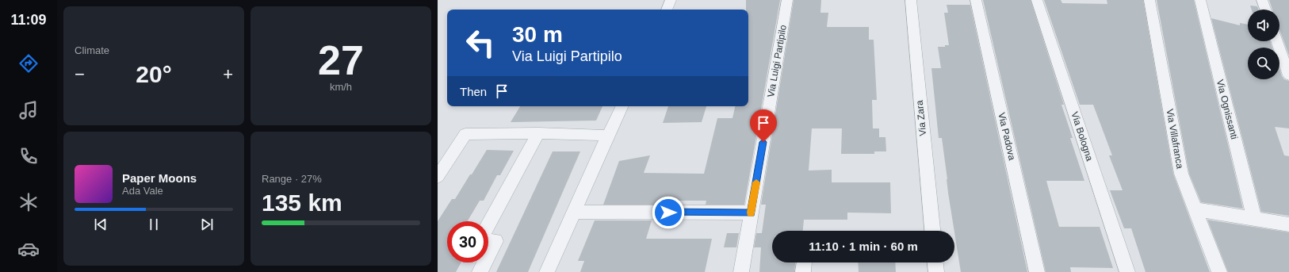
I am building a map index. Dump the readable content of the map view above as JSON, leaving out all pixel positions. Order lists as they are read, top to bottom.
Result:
{
  "streets": {
    "street": [
      "Via Luigi Partipilo",
      "Via Ognissanti",
      "Via Zara",
      "Via Padova",
      "Via Bologna",
      "Via Villafranca"
    ]
  },
  "page": {
    "tabs": "11:09",
    "tile": [
      "Climate",
      ["27", "km/h"],
      ["Range · 27%", "135 km"]
    ],
    "turn": ["30 m", "Via Luigi Partipilo"],
    "heat": ["−", "20°", "+"],
    "then": "Then",
    "song": ["Paper Moons", "Ada Vale"],
    "limit": "30",
    "trip": "11:10 · 1 min · 60 m"
  }
}
